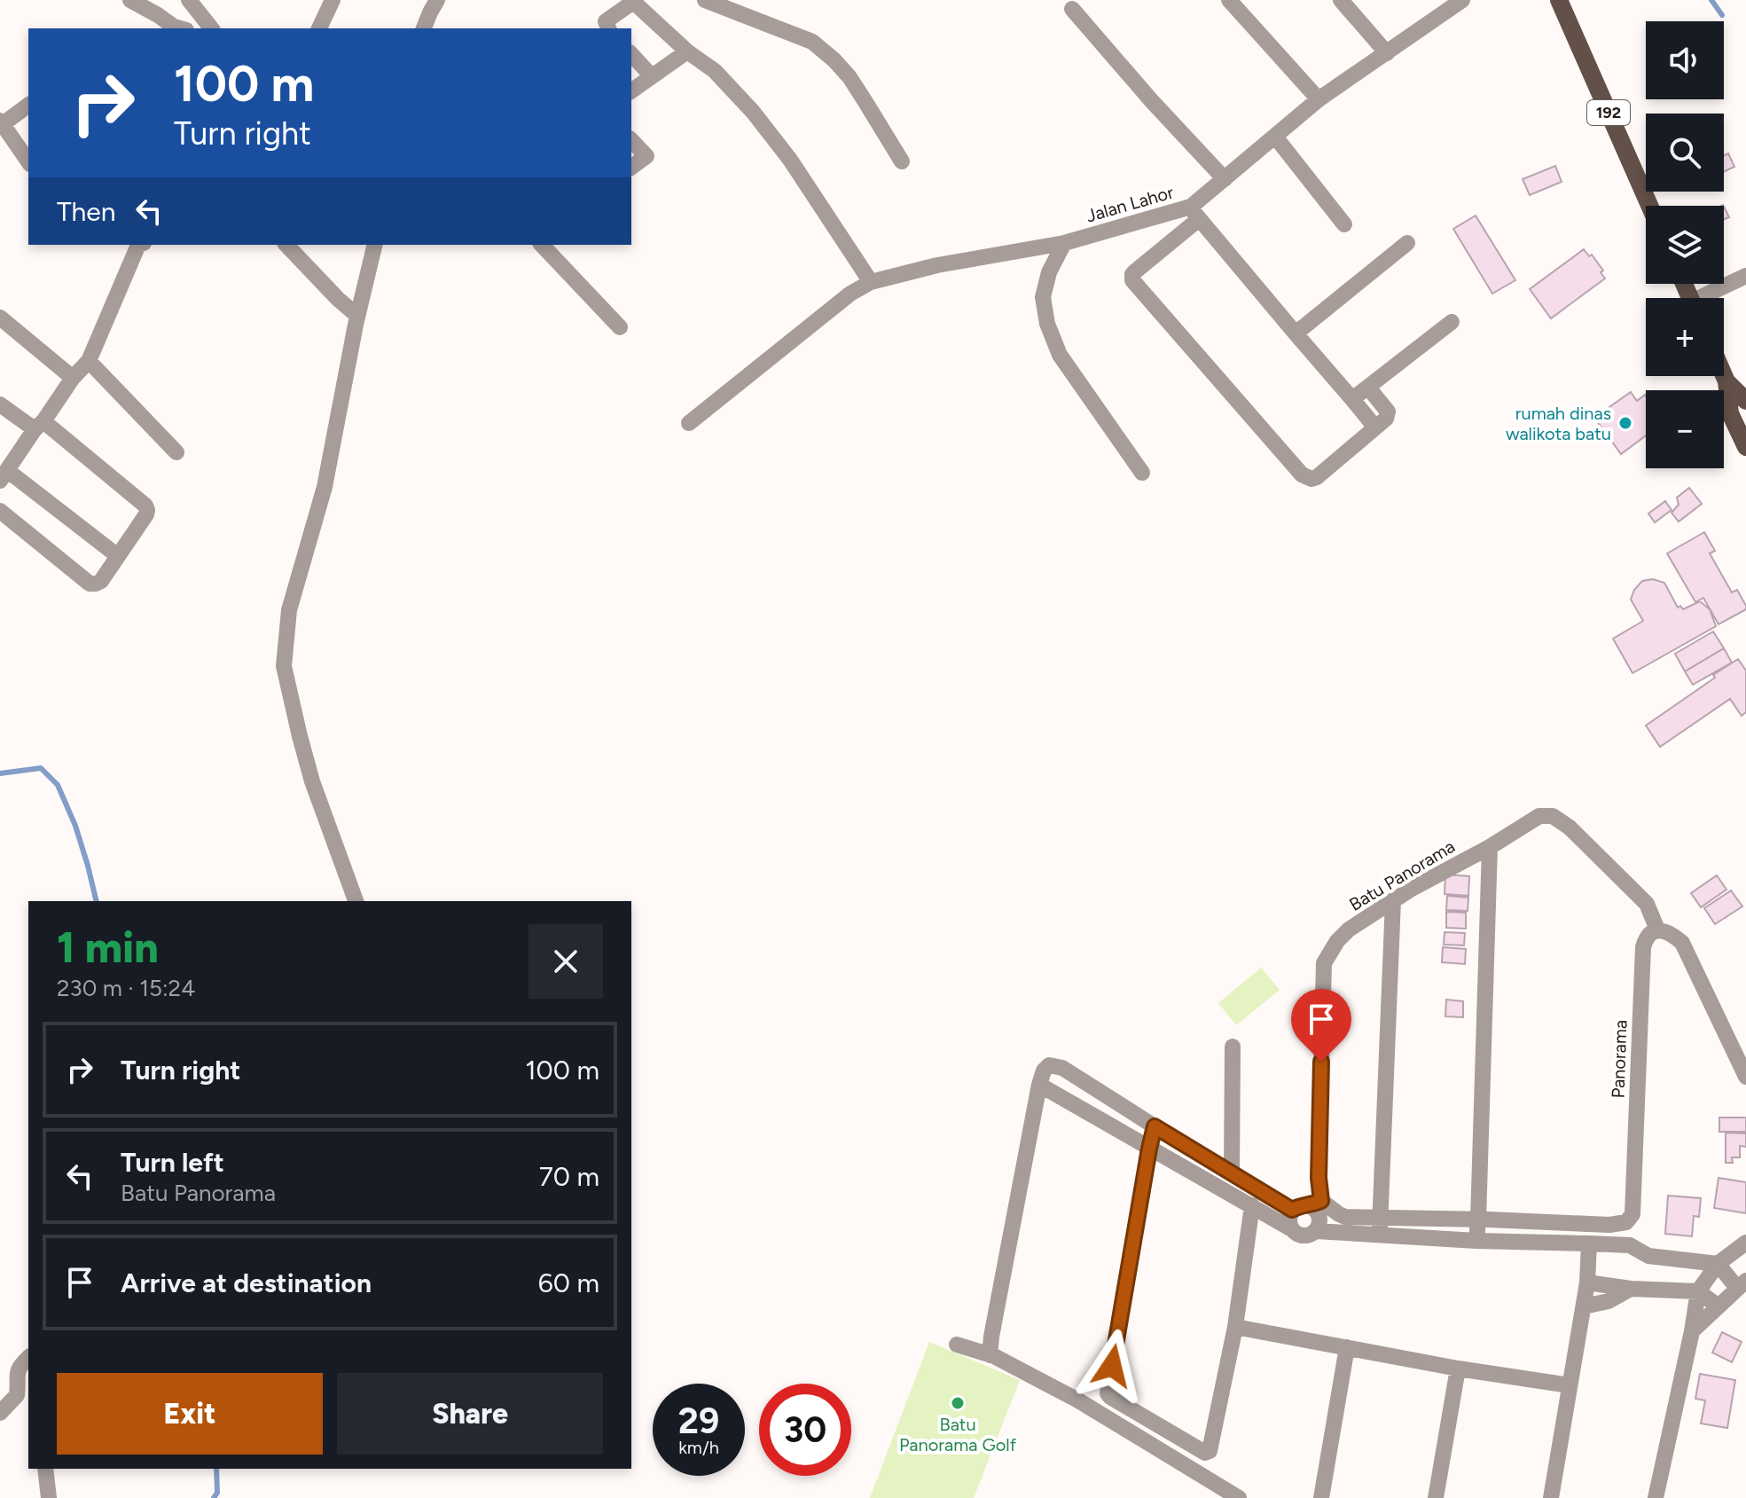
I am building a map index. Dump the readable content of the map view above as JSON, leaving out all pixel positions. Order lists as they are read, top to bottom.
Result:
{
  "streets": {
    "main road": ["192"],
    "street": ["Jalan Lahor", "Batu Panorama", "Panorama"]
  },
  "crossings": [
    ["Batu Panorama", "Panorama"]
  ],
  "places": ["rumah dinas walikota batu", "Batu Panorama Golf"],
  "page": {
    "map_buttons": ["+", "−"],
    "turn": ["100 m", "Turn right"],
    "then": "Then",
    "heading": ["1 min", "230 m · 15:24"],
    "list": [
      {
        "name": "Turn right",
        "value": "100 m"
      },
      {
        "name": "Turn left",
        "note": "Batu Panorama",
        "value": "70 m"
      },
      {
        "name": "Arrive at destination",
        "value": "60 m"
      }
    ],
    "buttons": ["Exit", "Share"],
    "speed": "29 km/h",
    "limit": "30"
  }
}
